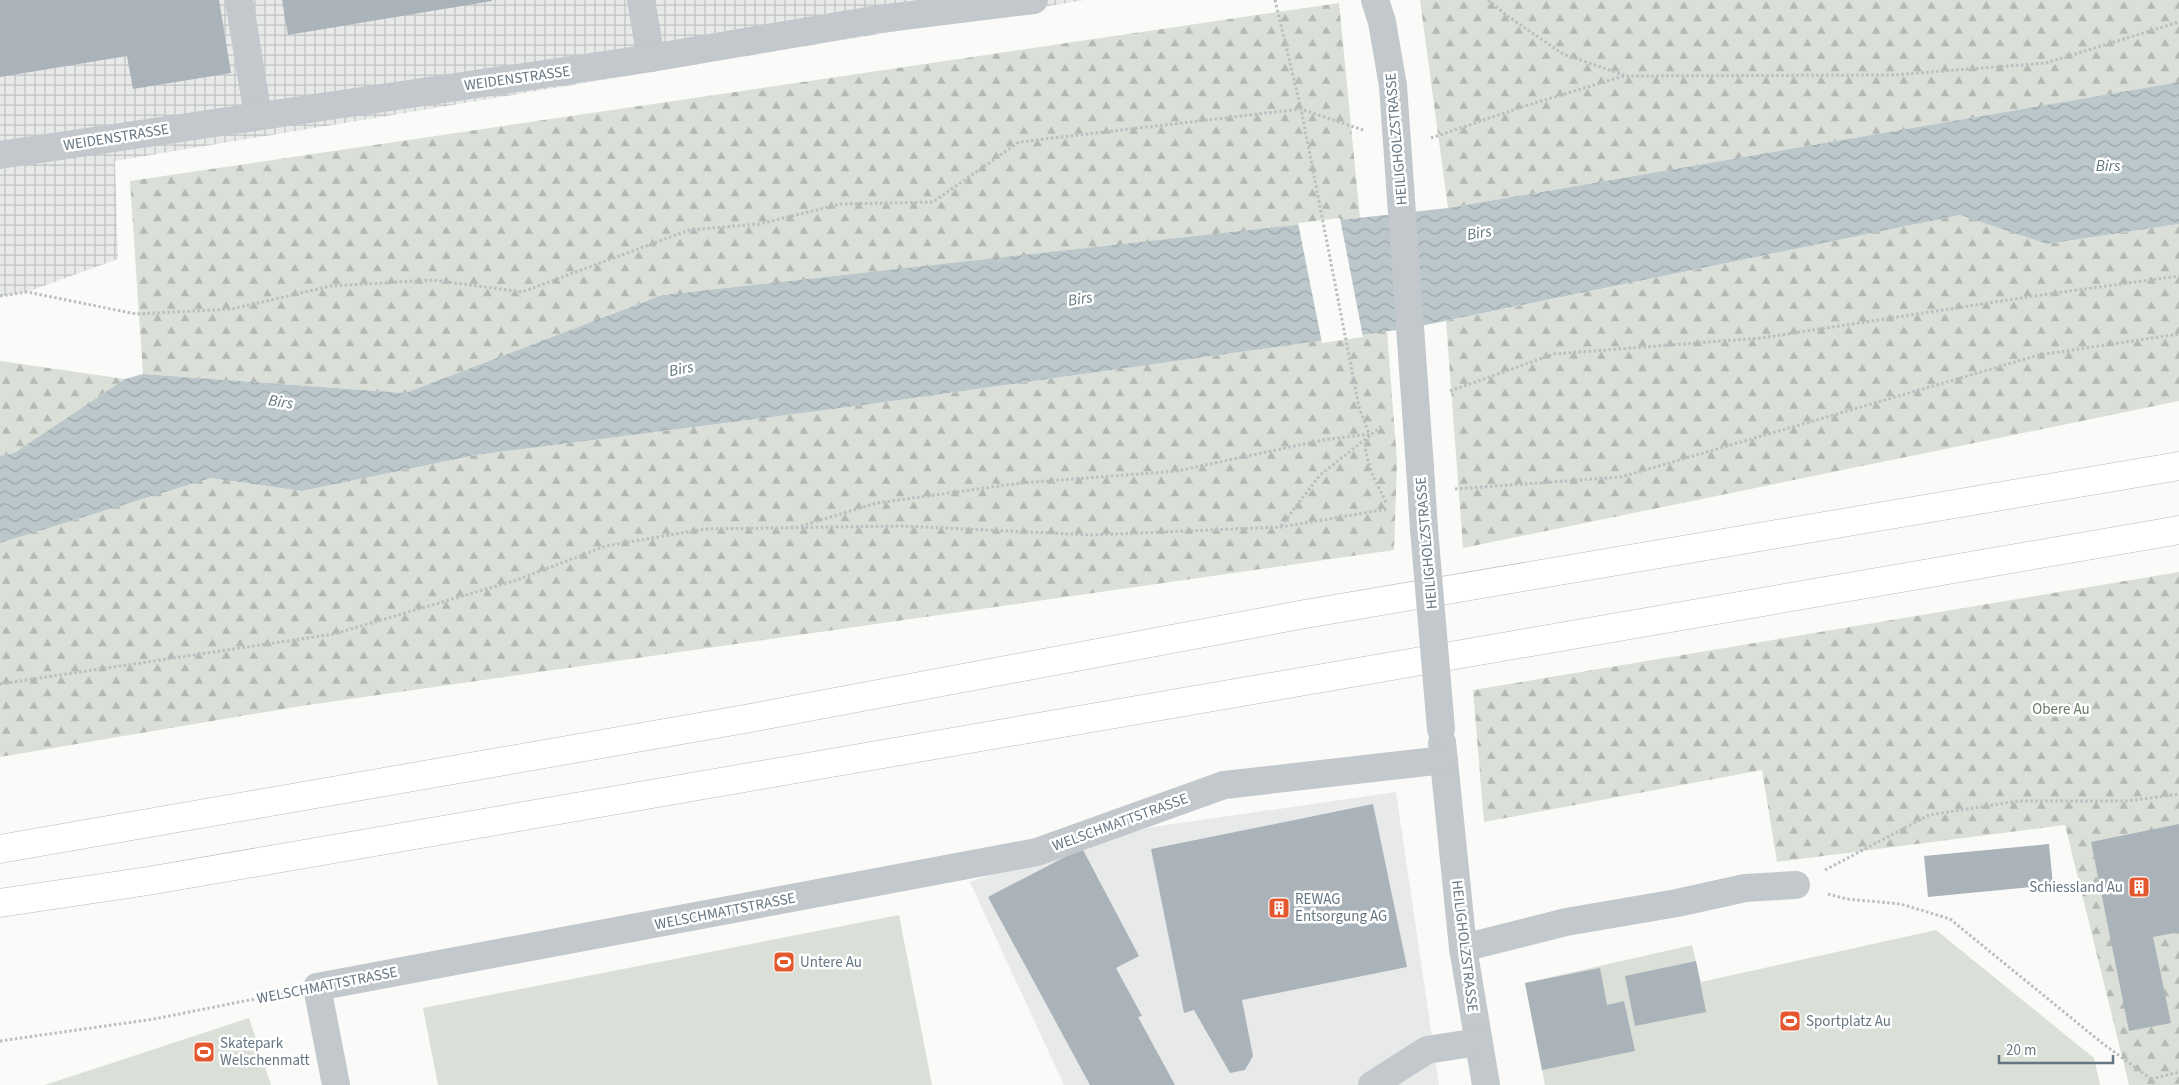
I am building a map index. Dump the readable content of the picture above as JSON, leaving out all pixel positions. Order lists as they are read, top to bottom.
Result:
{
  "streets": {
    "street": ["WEIDENSTRASSE", "HEILIGHOLZSTRASSE", "WELSCHMATTSTRASSE"]
  },
  "crossings": [
    ["HEILIGHOLZSTRASSE", "WELSCHMATTSTRASSE"]
  ],
  "water": ["Birs"],
  "parks": ["Obere Au"],
  "places": {
    "building": ["Schiessland Au", "REWAG Entsorgung AG"],
    "sports": ["Untere Au", "Sportplatz Au", "Skatepark Welschenmatt"]
  },
  "scale_bar": "20 m"
}
